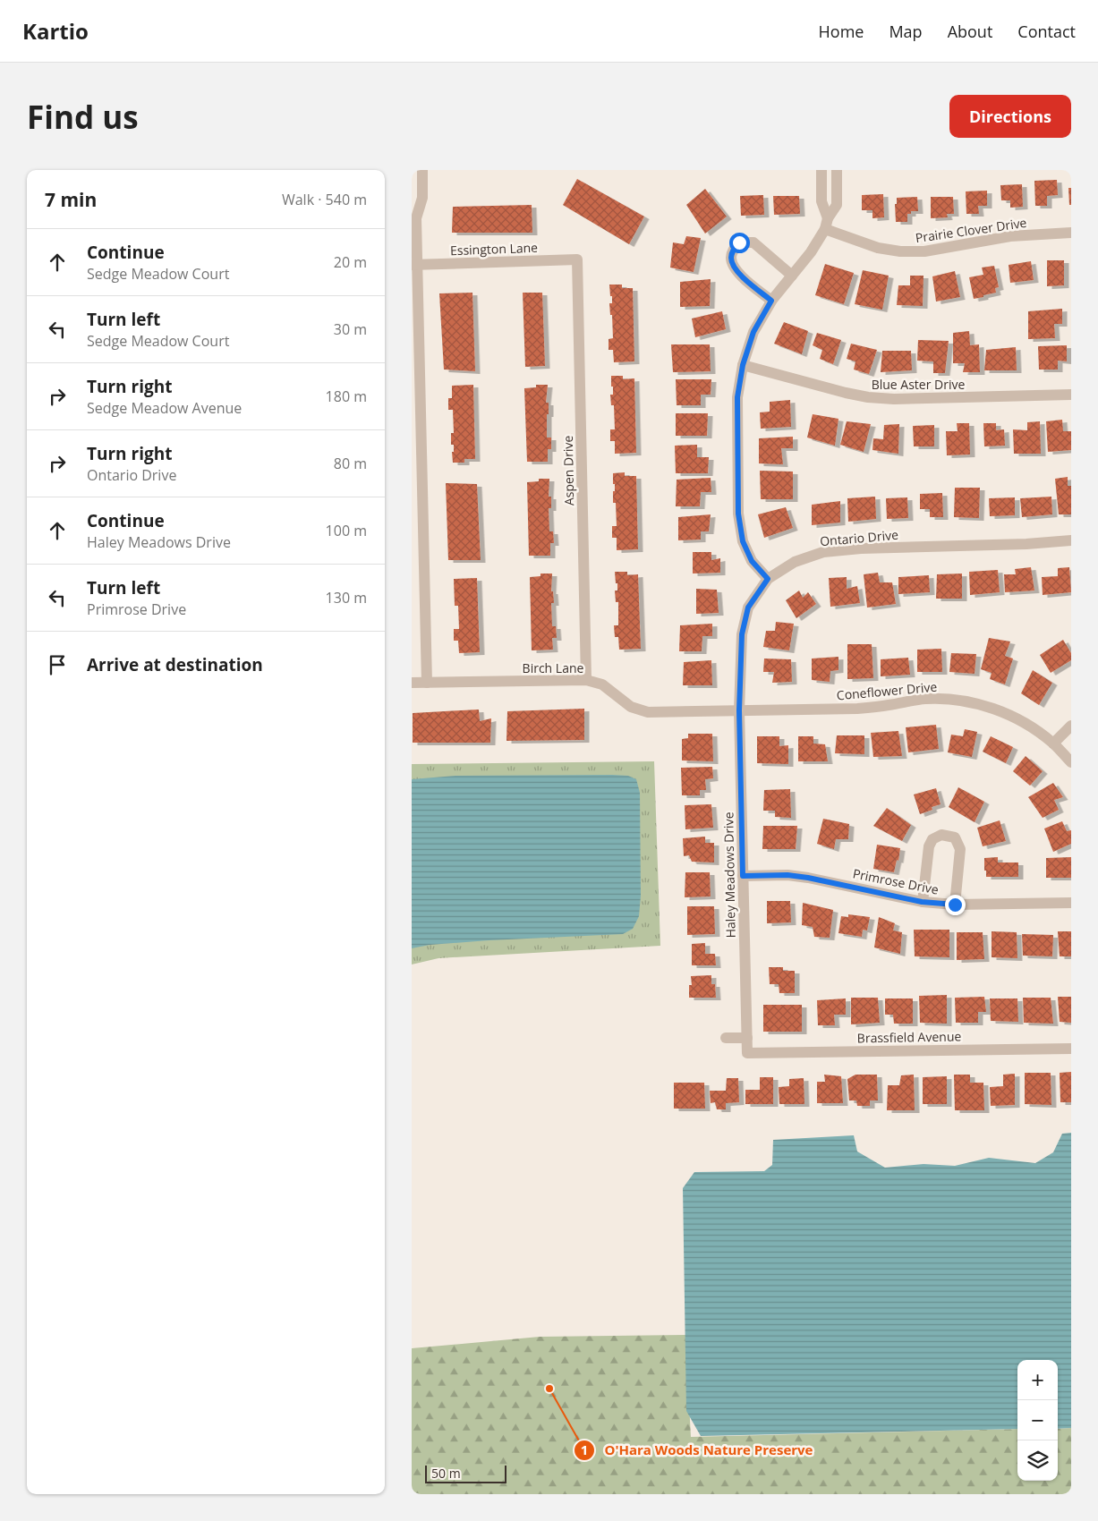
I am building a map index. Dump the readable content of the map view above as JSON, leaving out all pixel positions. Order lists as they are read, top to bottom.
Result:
{
  "streets": {
    "street": [
      "Prairie Clover Drive",
      "Essington Lane",
      "Blue Aster Drive",
      "Aspen Drive",
      "Ontario Drive",
      "Birch Lane",
      "Coneflower Drive",
      "Haley Meadows Drive",
      "Primrose Drive",
      "Brassfield Avenue"
    ]
  },
  "crossings": [
    ["Essington Lane", "Aspen Drive"],
    ["Aspen Drive", "Birch Lane"],
    ["Ontario Drive", "Birch Lane"],
    ["Ontario Drive", "Coneflower Drive"],
    ["Ontario Drive", "Haley Meadows Drive"],
    ["Birch Lane", "Coneflower Drive"],
    ["Birch Lane", "Haley Meadows Drive"],
    ["Coneflower Drive", "Haley Meadows Drive"],
    ["Haley Meadows Drive", "Primrose Drive"],
    ["Haley Meadows Drive", "Brassfield Avenue"]
  ],
  "places": ["O'Hara Woods Nature Preserve"],
  "scale_bar": "50 m",
  "page": {
    "header": "Kartio",
    "nav": [
      "Home",
      "Map",
      "About",
      "Contact"
    ],
    "buttons": "Directions",
    "title": "Find us",
    "heading": ["7 min", "Walk · 540 m"],
    "list": [
      ["Continue", "Sedge Meadow Court", "20 m"],
      ["Turn left", "Sedge Meadow Court", "30 m"],
      ["Turn right", "Sedge Meadow Avenue", "180 m"],
      ["Turn right", "Ontario Drive", "80 m"],
      ["Continue", "Haley Meadows Drive", "100 m"],
      ["Turn left", "Primrose Drive", "130 m"],
      "Arrive at destination"
    ],
    "map_buttons": ["+", "−"],
    "scale": "50 m"
  }
}
